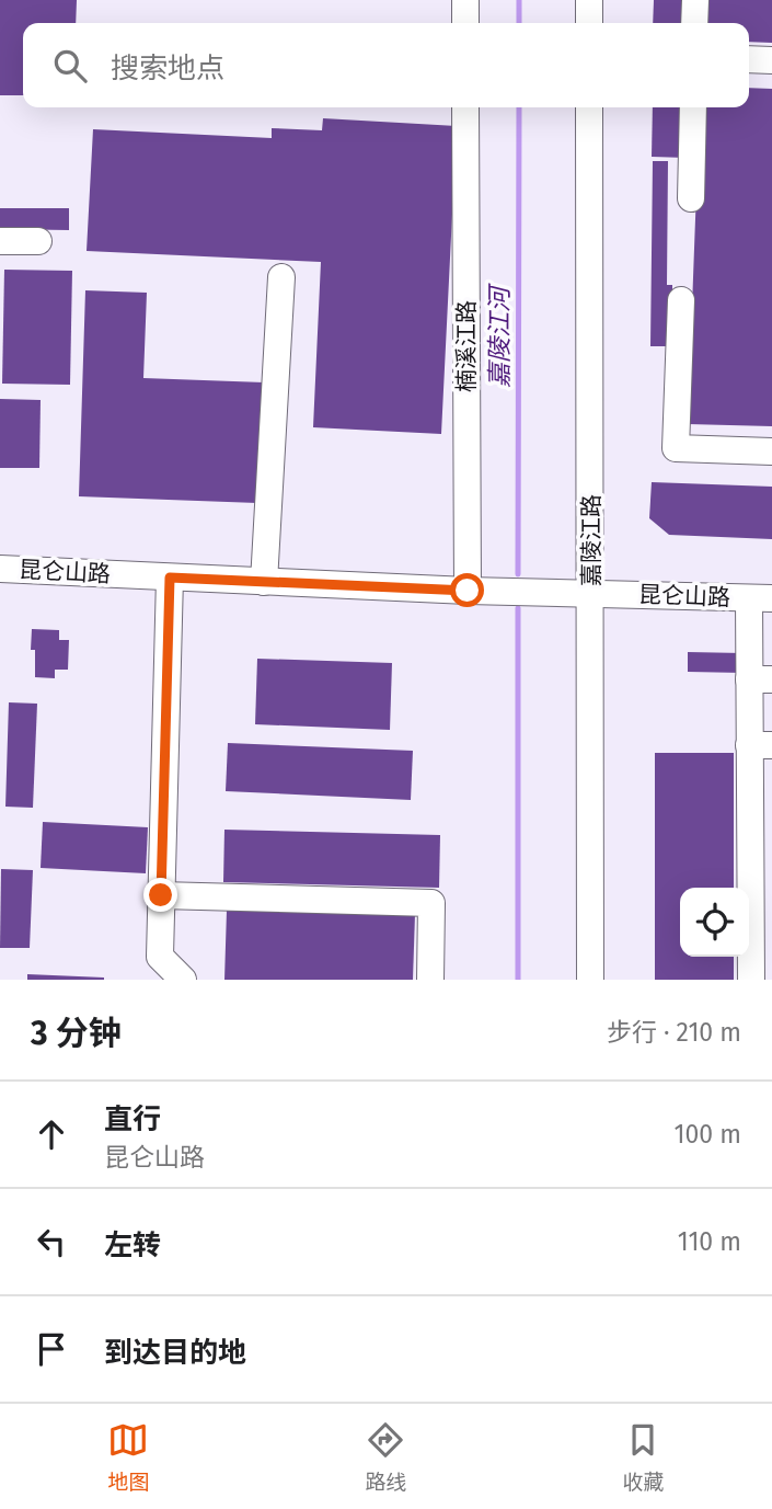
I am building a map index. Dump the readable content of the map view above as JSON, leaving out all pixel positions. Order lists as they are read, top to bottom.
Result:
{
  "streets": {
    "street": ["楠溪江路", "嘉陵江路", "昆仑山路"]
  },
  "crossings": [
    ["楠溪江路", "昆仑山路"],
    ["嘉陵江路", "昆仑山路"]
  ],
  "water": ["嘉陵江河"],
  "page": {
    "search": "搜索地点",
    "heading": ["3 分钟", "步行 · 210 m"],
    "list": [
      ["直行", "昆仑山路", "100 m"],
      ["左转", "110 m"],
      "到达目的地"
    ],
    "nav": ["地图", "路线", "收藏"]
  }
}
